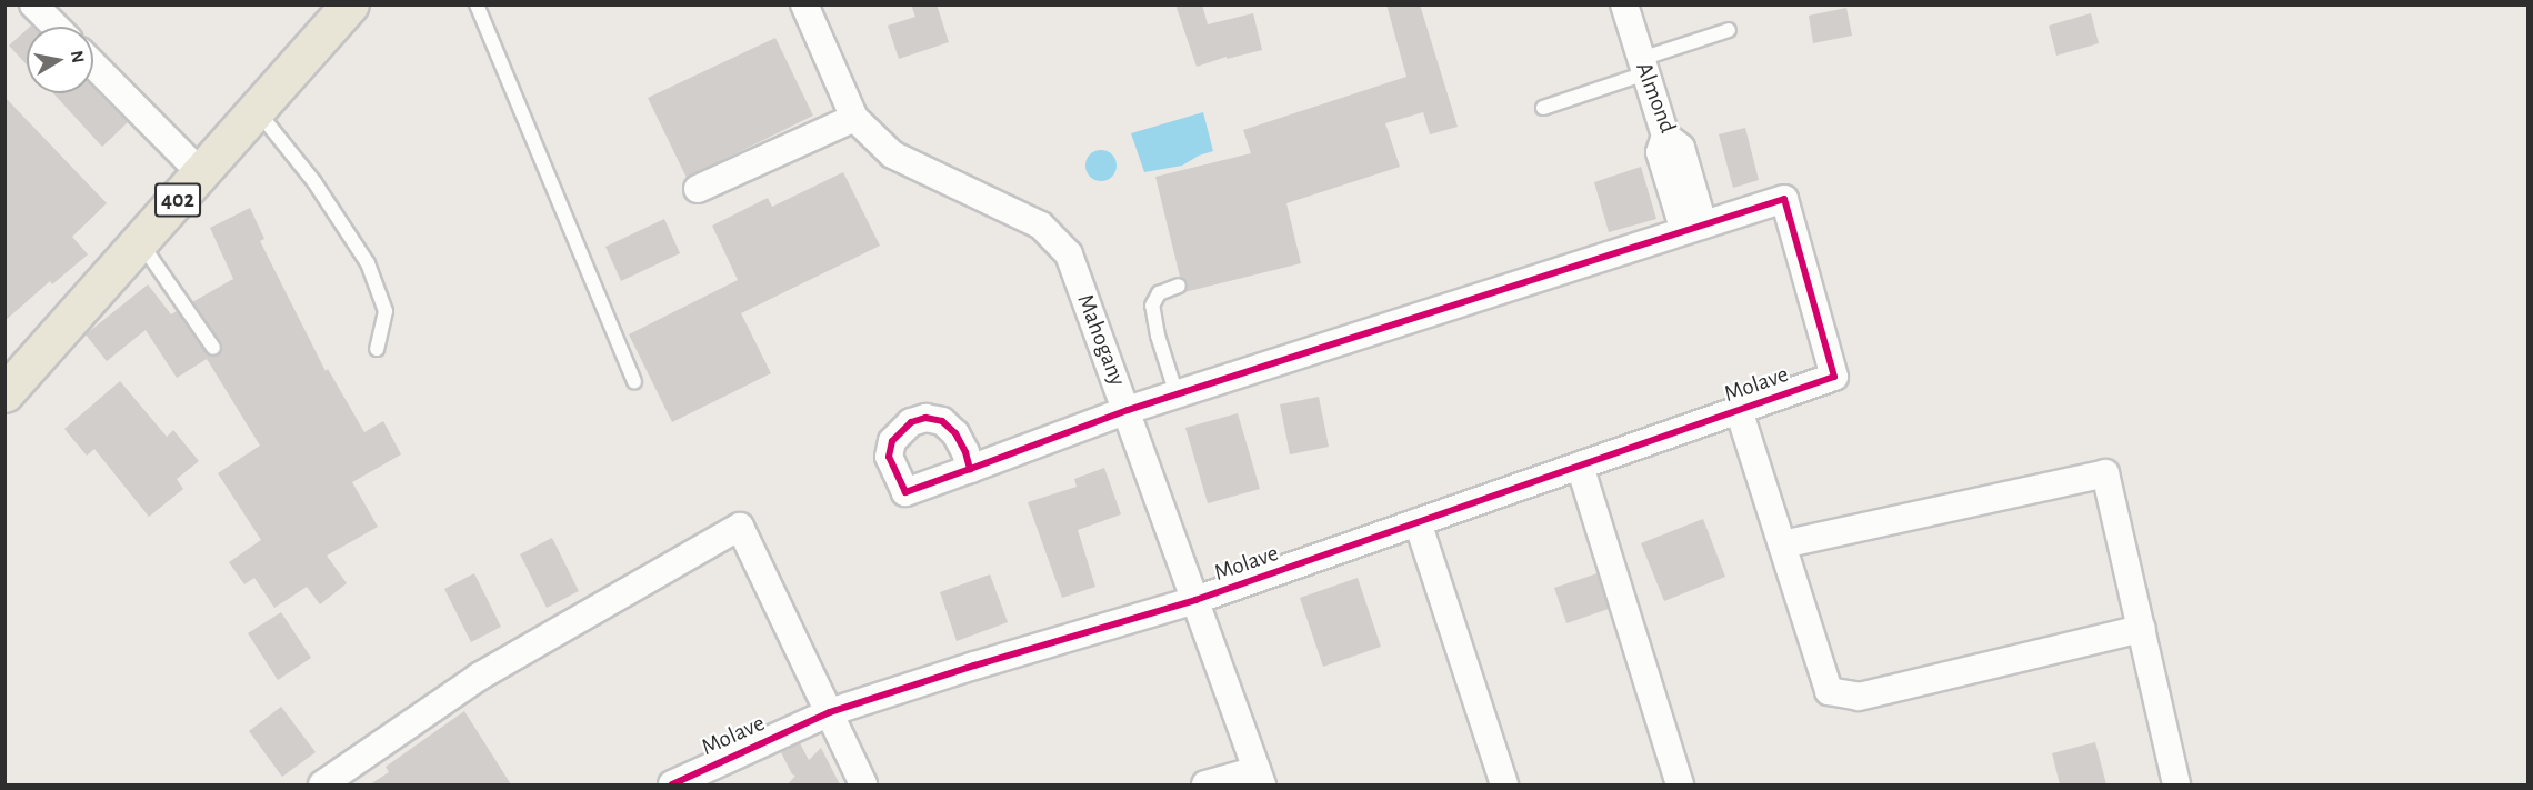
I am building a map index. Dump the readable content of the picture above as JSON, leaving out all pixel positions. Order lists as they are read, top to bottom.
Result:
{
  "streets": {
    "main road": ["402"],
    "street": ["Almond", "Mahogany", "Molave"]
  },
  "crossings": [
    ["Almond", "Molave"],
    ["Mahogany", "Molave"]
  ],
  "north": "right"
}
